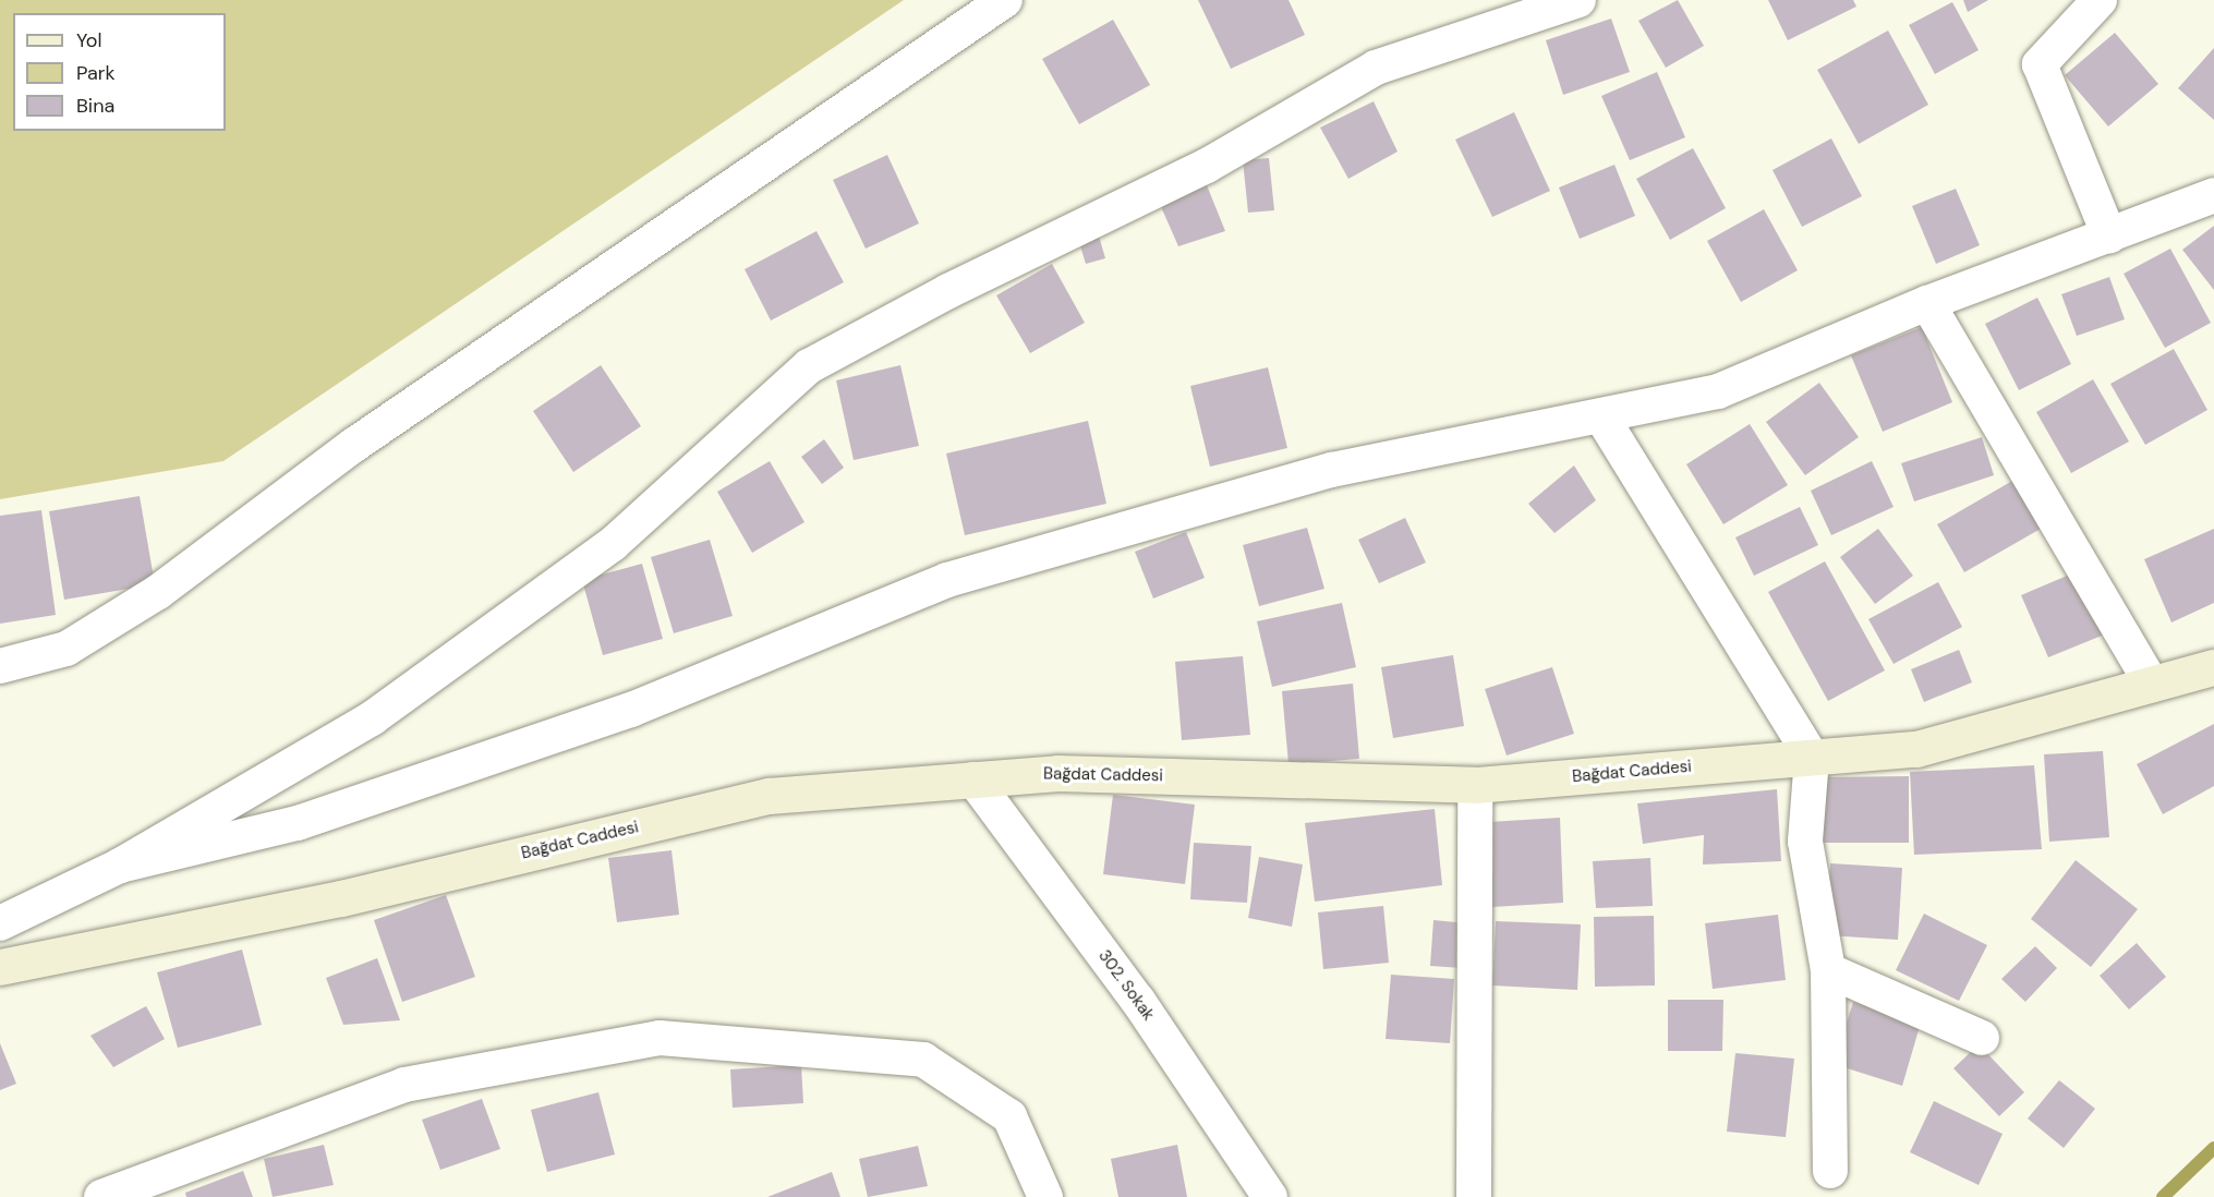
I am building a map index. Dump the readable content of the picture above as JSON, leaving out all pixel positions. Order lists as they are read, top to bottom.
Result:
{
  "streets": {
    "main road": ["Bağdat Caddesi"],
    "street": ["302. Sokak"]
  },
  "crossings": [
    ["Bağdat Caddesi", "302. Sokak"]
  ],
  "legend": ["Yol", "Park", "Bina"]
}
